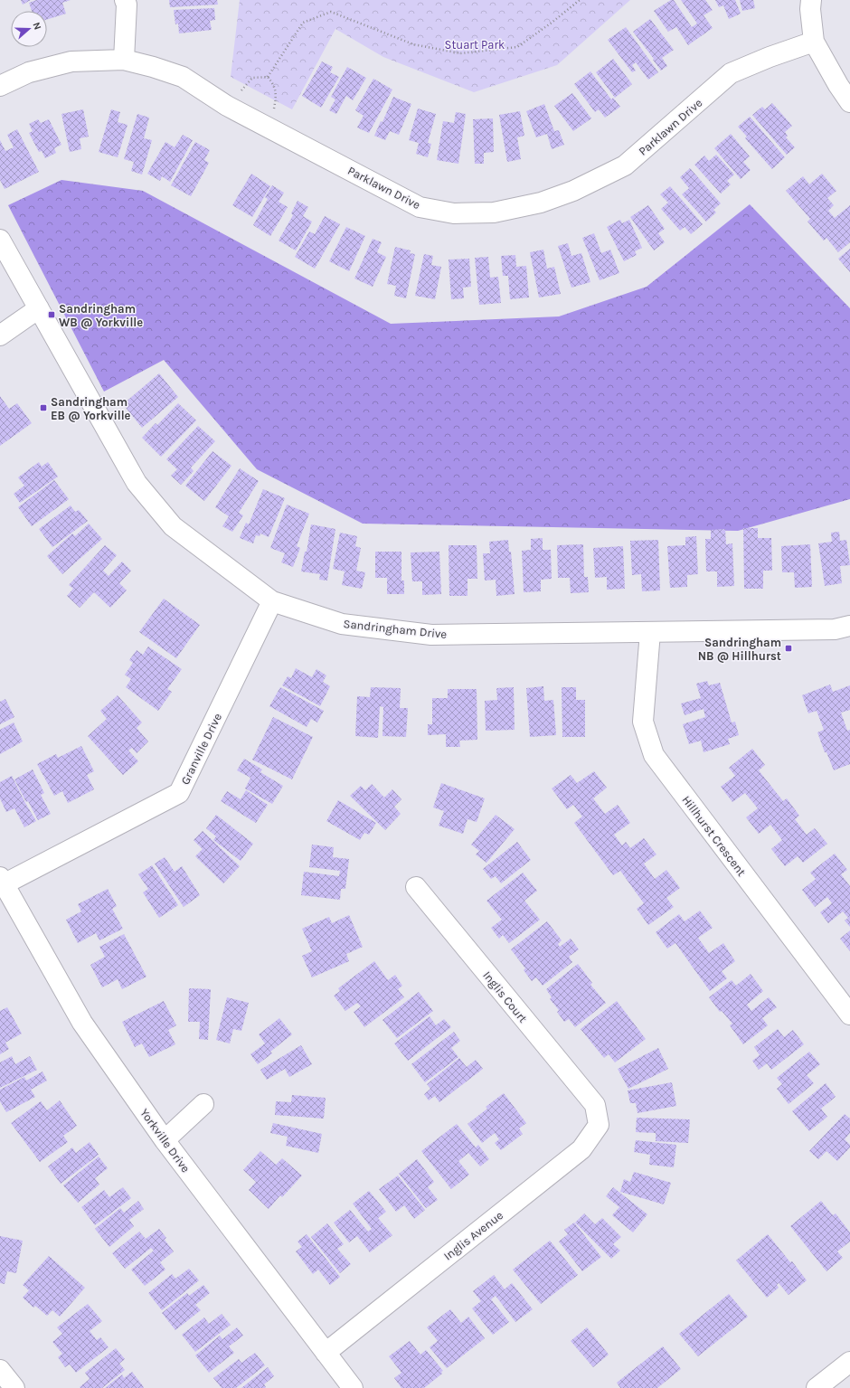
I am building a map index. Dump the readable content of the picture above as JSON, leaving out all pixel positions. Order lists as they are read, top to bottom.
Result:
{
  "streets": {
    "street": [
      "Parklawn Drive",
      "Sandringham Drive",
      "Granville Drive",
      "Hillhurst Crescent",
      "Inglis Court",
      "Yorkville Drive",
      "Inglis Avenue"
    ]
  },
  "crossings": [
    ["Sandringham Drive", "Granville Drive"],
    ["Sandringham Drive", "Hillhurst Crescent"],
    ["Granville Drive", "Yorkville Drive"],
    ["Inglis Court", "Inglis Avenue"],
    ["Yorkville Drive", "Inglis Avenue"]
  ],
  "parks": ["Stuart Park"],
  "places": {
    "transit": ["Sandringham WB @ Yorkville", "Sandringham EB @ Yorkville", "Sandringham NB @ Hillhurst"]
  },
  "north": "right"
}
